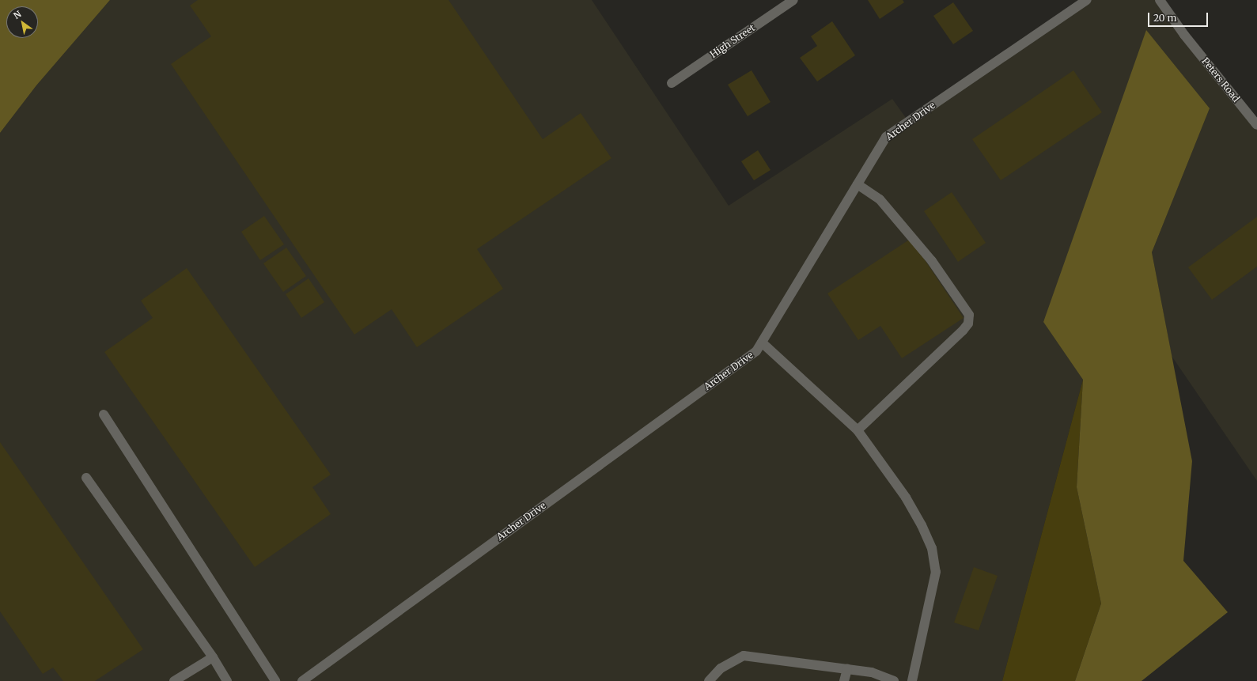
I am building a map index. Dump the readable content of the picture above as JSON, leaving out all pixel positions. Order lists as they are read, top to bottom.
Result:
{
  "streets": {
    "street": ["High Street", "Peters Road", "Archer Drive"]
  },
  "scale_bar": "20 m",
  "north": "top left"
}
